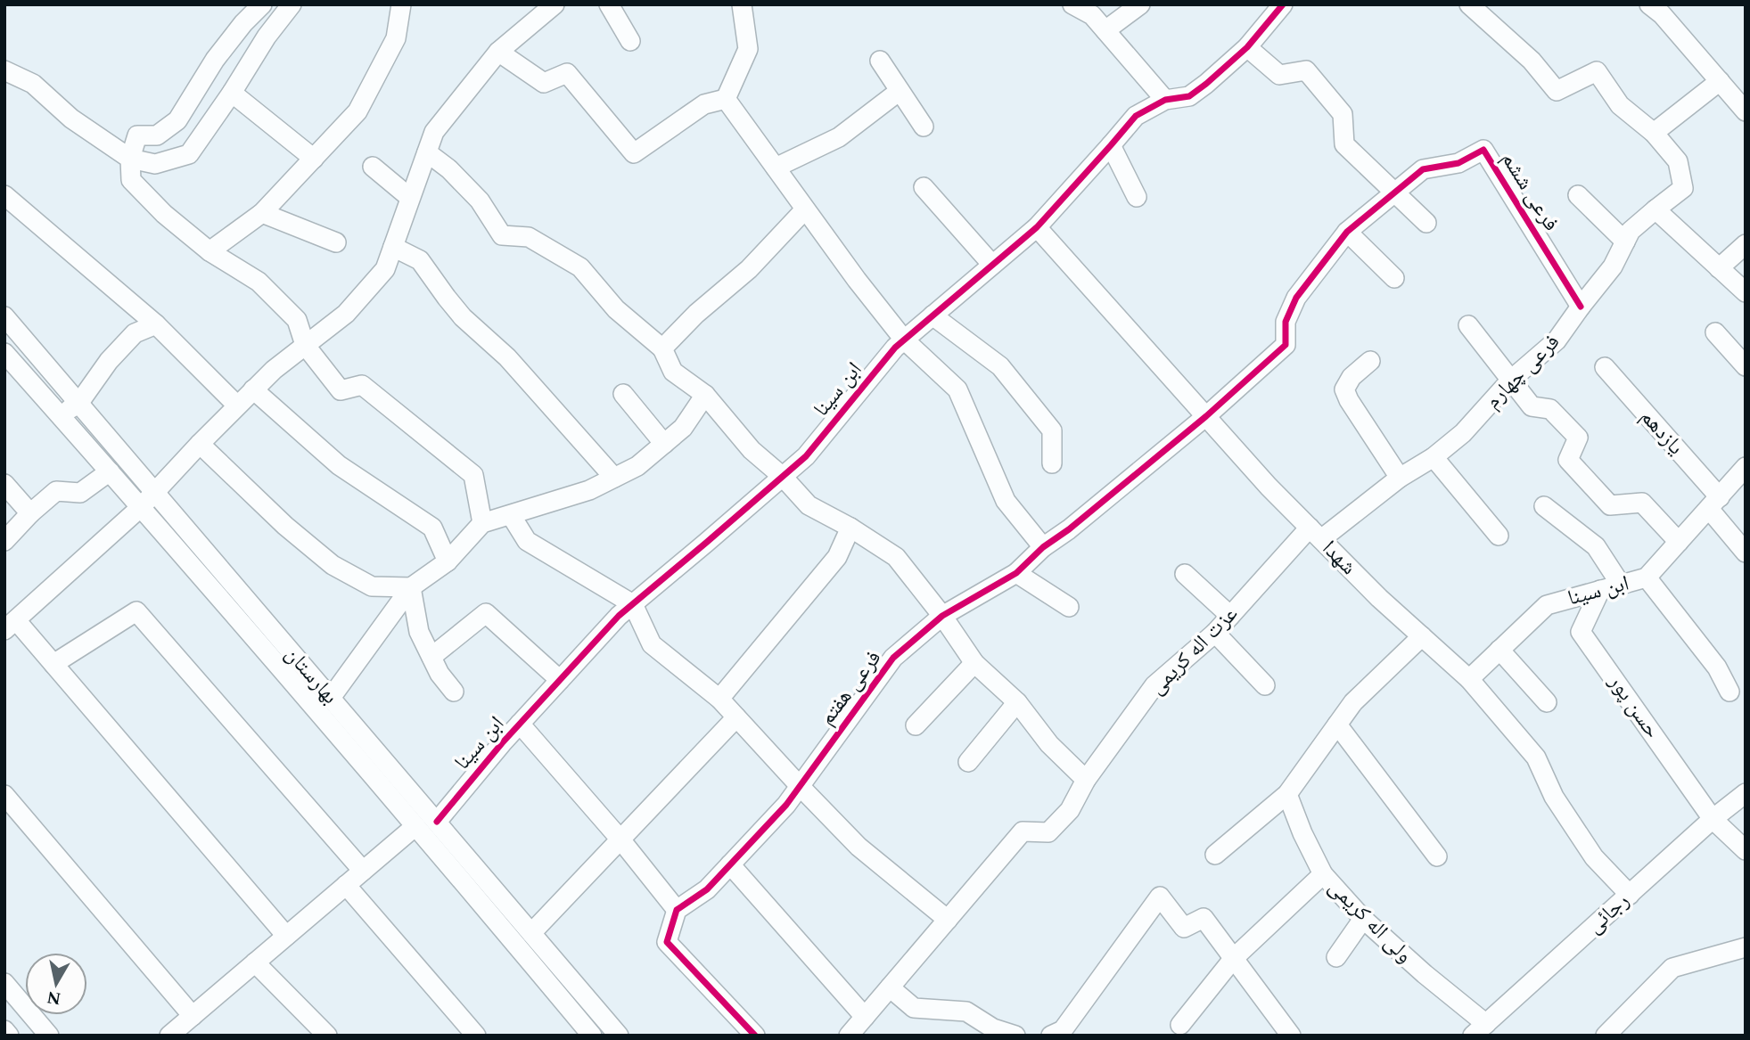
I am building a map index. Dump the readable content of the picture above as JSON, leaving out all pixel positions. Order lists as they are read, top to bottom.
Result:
{
  "streets": {
    "street": [
      "فرعی ششم",
      "فرعی چهارم",
      "ابن سینا",
      "یازدهم",
      "شهدا",
      "عزت اله کریمی",
      "بهارستان",
      "فرعی هفتم",
      "حسن پور",
      "رجائی",
      "ولی اله کریمی"
    ]
  },
  "crossings": [
    ["فرعی ششم", "فرعی چهارم"],
    ["فرعی ششم", "شهدا"],
    ["فرعی ششم", "فرعی هفتم"],
    ["فرعی چهارم", "شهدا"],
    ["فرعی چهارم", "عزت اله کریمی"],
    ["ابن سینا", "یازدهم"],
    ["ابن سینا", "شهدا"],
    ["ابن سینا", "بهارستان"],
    ["ابن سینا", "حسن پور"],
    ["شهدا", "عزت اله کریمی"],
    ["شهدا", "فرعی هفتم"],
    ["شهدا", "رجائی"],
    ["حسن پور", "رجائی"],
    ["رجائی", "ولی اله کریمی"]
  ],
  "north": "bottom"
}
